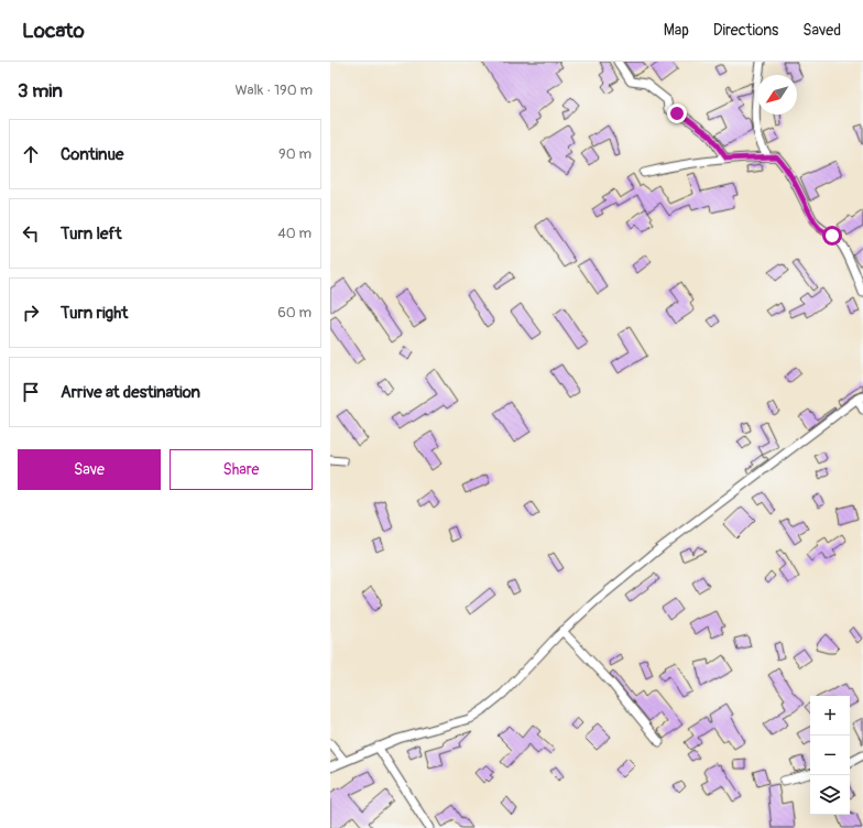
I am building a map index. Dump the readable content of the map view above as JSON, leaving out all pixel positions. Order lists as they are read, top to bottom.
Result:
{
  "north": "bottom left",
  "page": {
    "header": "Locato",
    "nav": ["Map", "Directions", "Saved"],
    "heading": ["3 min", "Walk · 190 m"],
    "list": [
      ["Continue", "90 m"],
      ["Turn left", "40 m"],
      ["Turn right", "60 m"],
      "Arrive at destination"
    ],
    "buttons": ["Save", "Share"],
    "map_buttons": ["+", "−"]
  }
}
